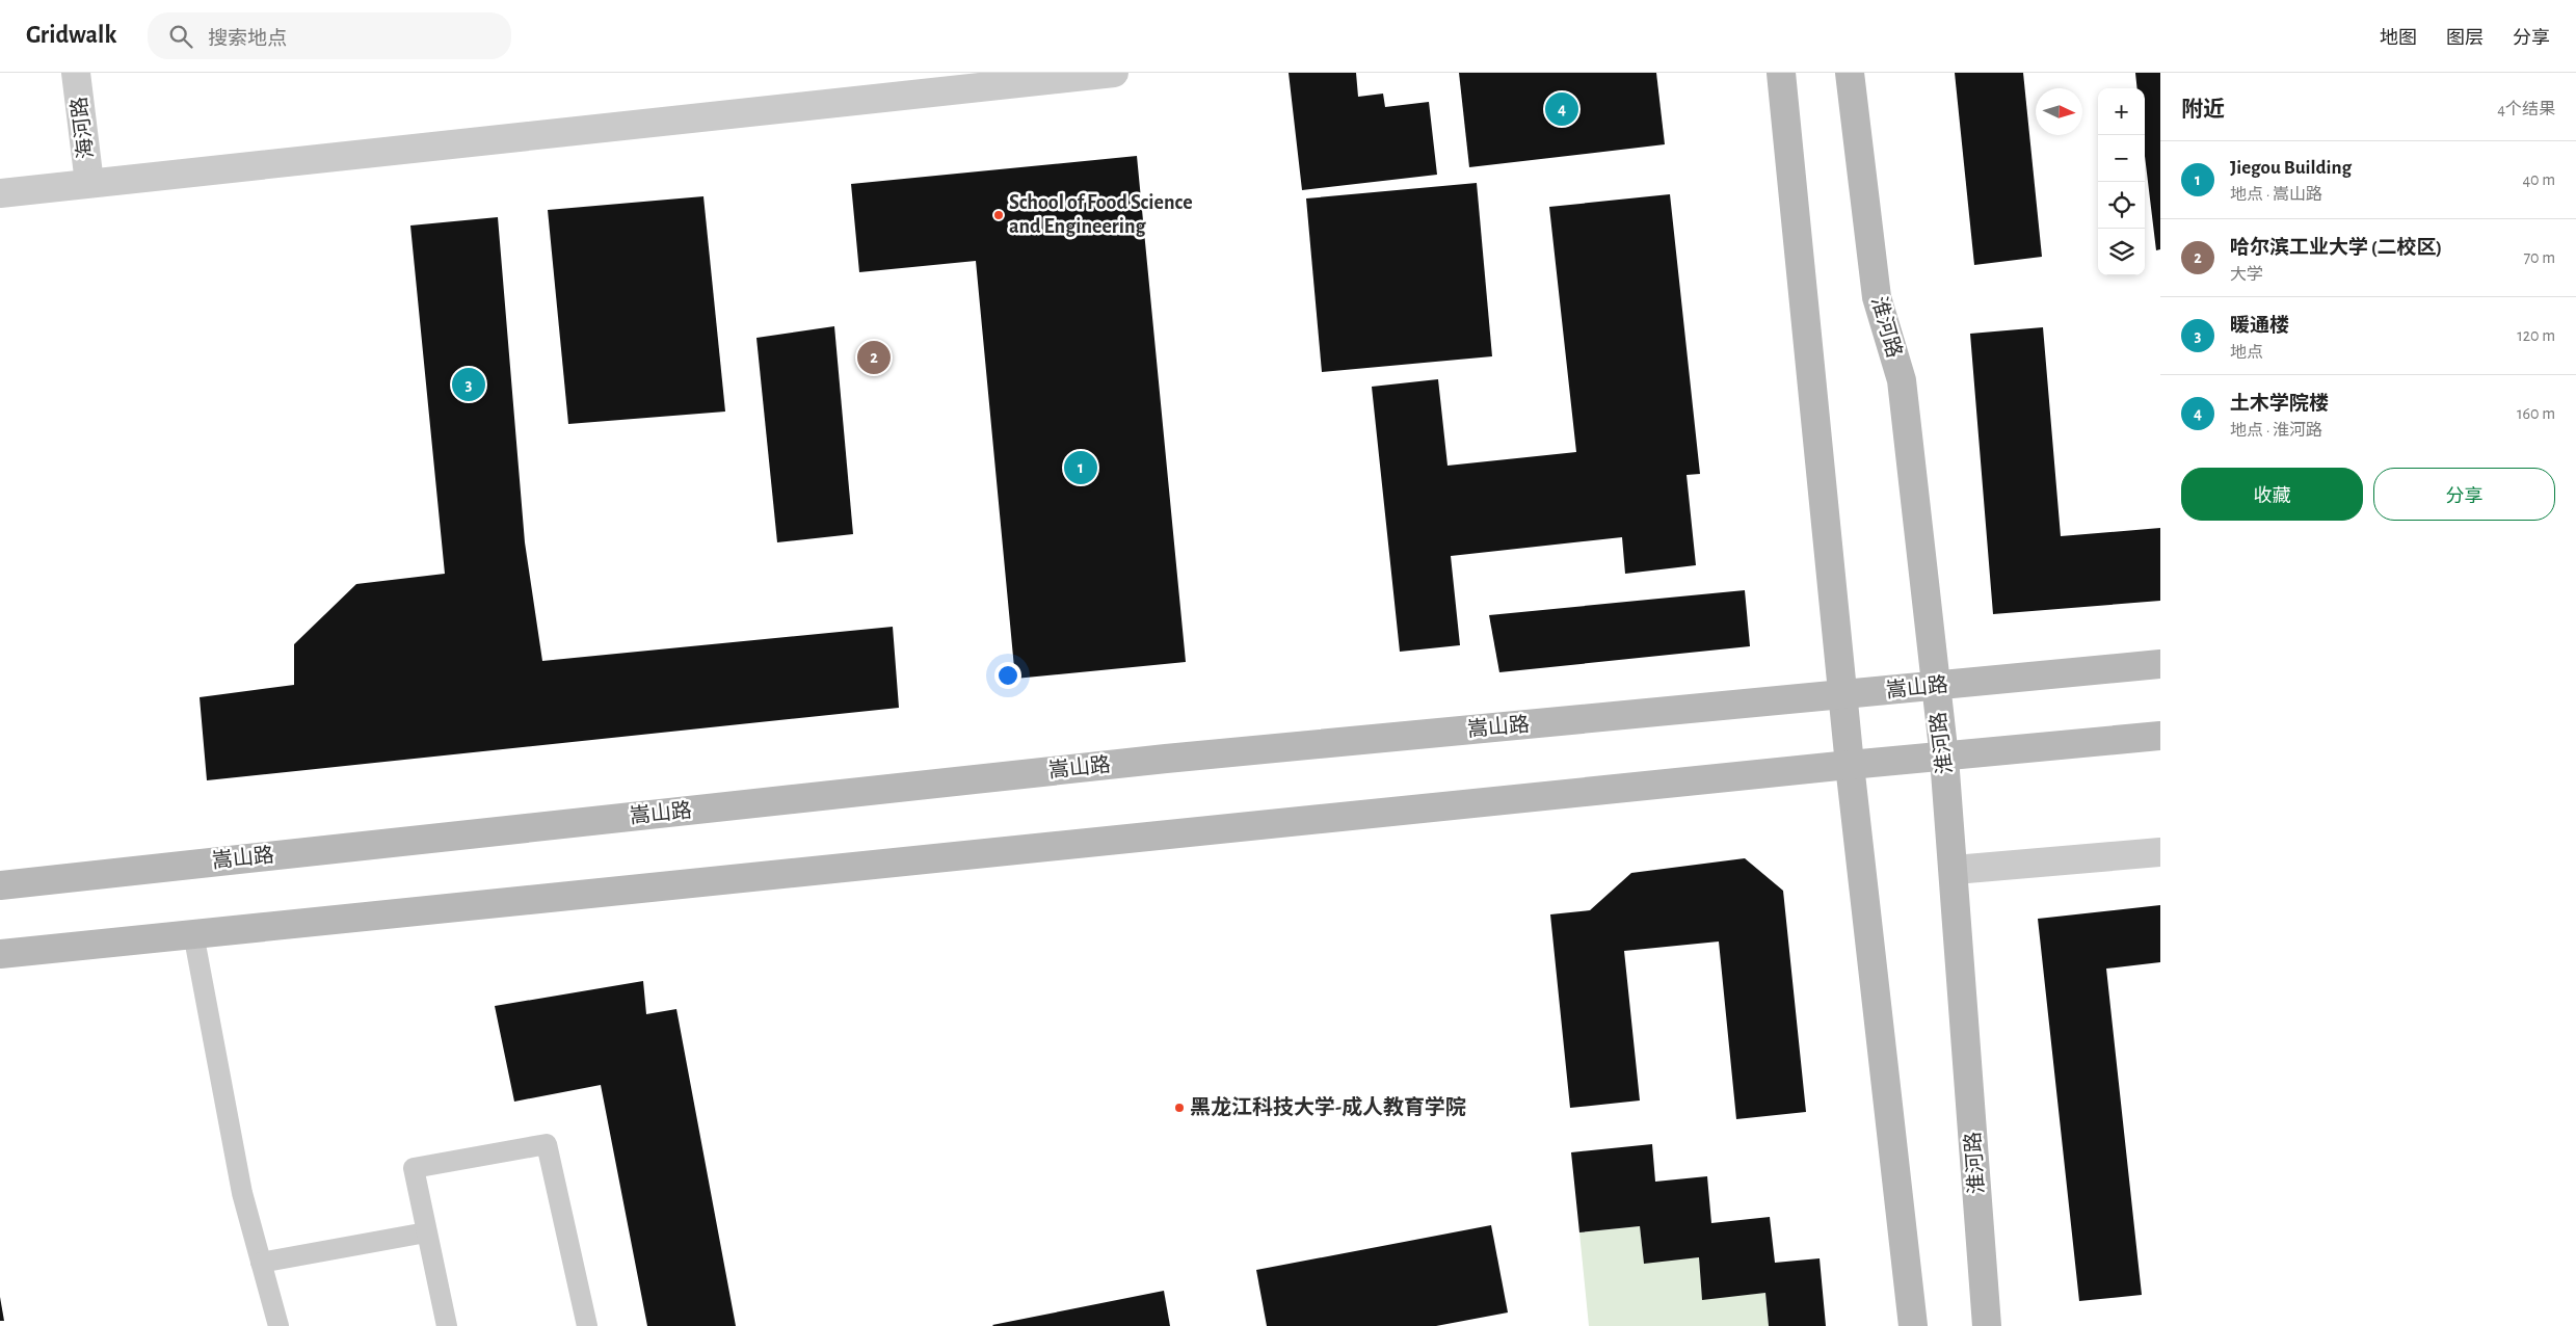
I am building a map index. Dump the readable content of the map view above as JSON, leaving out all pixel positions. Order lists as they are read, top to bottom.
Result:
{
  "streets": {
    "main road": ["淮河路", "嵩山路"],
    "street": ["海河路"]
  },
  "crossings": [
    ["淮河路", "嵩山路"]
  ],
  "places": ["School of Food Science and Engineering", "黑龙江科技大学-成人教育学院"],
  "north": "right",
  "page": {
    "header": "Gridwalk",
    "search": "搜索地点",
    "nav": ["地图", "图层", "分享"],
    "heading": ["附近", "4个结果"],
    "map_buttons": ["+", "−"],
    "pins": [
      "4",
      "2",
      "3",
      "1"
    ],
    "list": [
      {
        "mark": "1",
        "name": "Jiegou Building",
        "note": "地点 · 嵩山路",
        "value": "40 m"
      },
      {
        "mark": "2",
        "name": "哈尔滨工业大学 (二校区)",
        "note": "大学",
        "value": "70 m"
      },
      {
        "mark": "3",
        "name": "暖通楼",
        "note": "地点",
        "value": "120 m"
      },
      {
        "mark": "4",
        "name": "土木学院楼",
        "note": "地点 · 淮河路",
        "value": "160 m"
      }
    ],
    "buttons": ["收藏", "分享"]
  }
}
